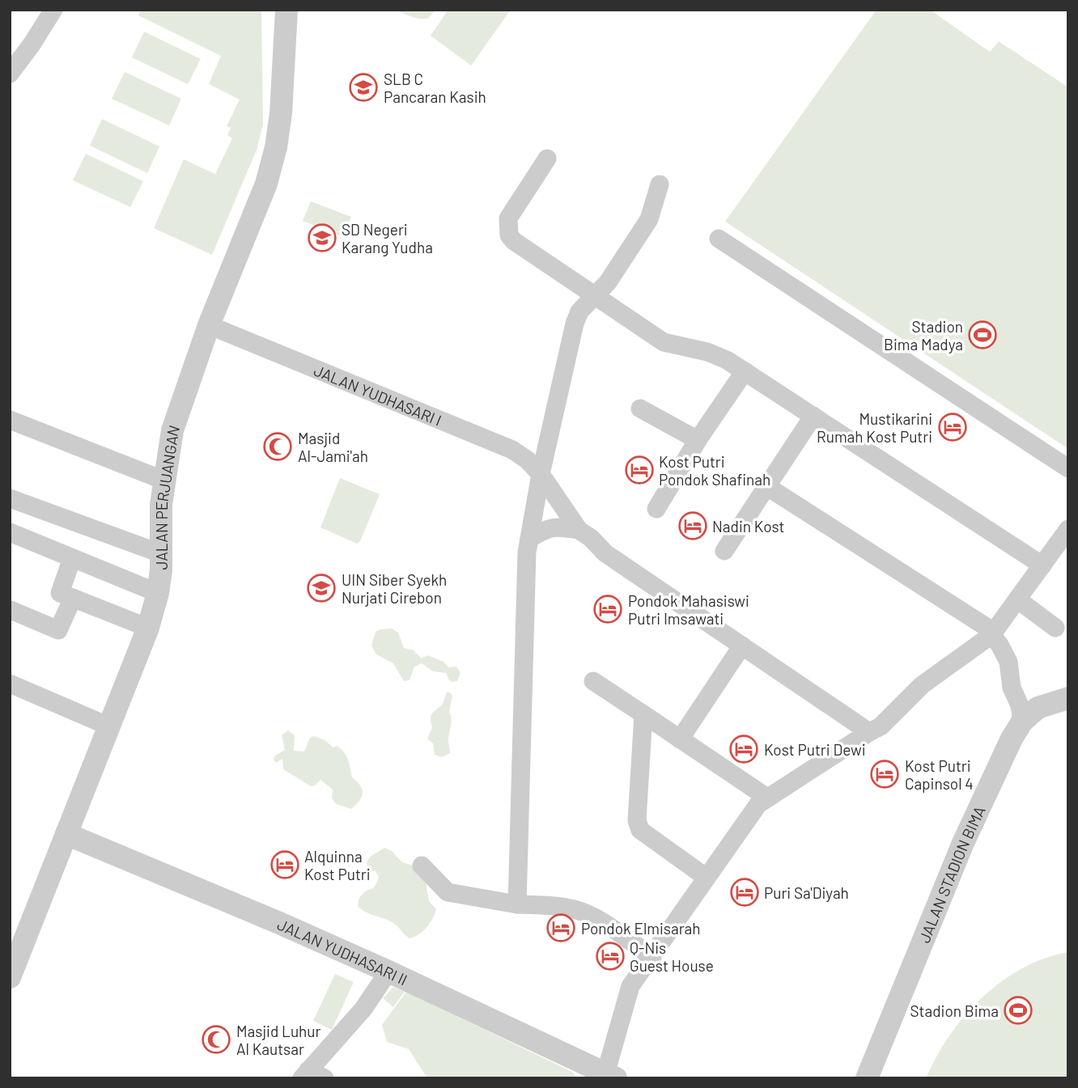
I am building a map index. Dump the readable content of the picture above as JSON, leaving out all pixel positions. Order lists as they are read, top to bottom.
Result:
{
  "streets": {
    "street": [
      "JALAN YUDHASARI I",
      "JALAN PERJUANGAN",
      "JALAN STADION BIMA",
      "JALAN YUDHASARI II"
    ]
  },
  "crossings": [
    ["JALAN YUDHASARI I", "JALAN PERJUANGAN"],
    ["JALAN PERJUANGAN", "JALAN YUDHASARI II"]
  ],
  "places": {
    "school or university": ["SLB C Pancaran Kasih", "SD Negeri Karang Yudha", "UIN Siber Syekh Nurjati Cirebon"],
    "sports": ["Stadion Bima Madya", "Stadion Bima"],
    "hotel": [
      "Mustikarini Rumah Kost Putri",
      "Kost Putri Pondok Shafinah",
      "Nadin Kost",
      "Pondok Mahasiswi Putri Imsawati",
      "Kost Putri Dewi",
      "Kost Putri Capinsol 4",
      "Alquinna Kost Putri",
      "Puri Sa'Diyah",
      "Pondok Elmisarah",
      "Q-Nis Guest House"
    ],
    "mosque": ["Masjid Al-Jami'ah", "Masjid Luhur Al Kautsar"]
  }
}
